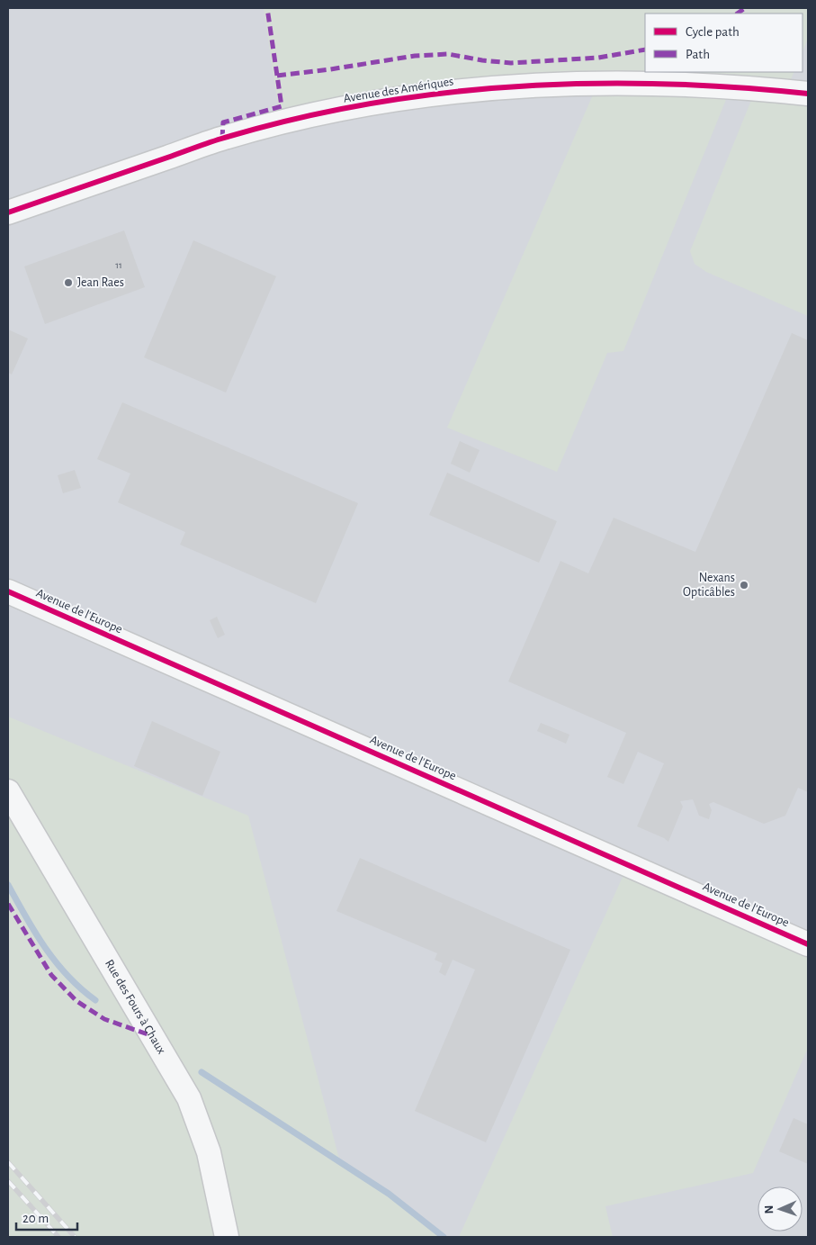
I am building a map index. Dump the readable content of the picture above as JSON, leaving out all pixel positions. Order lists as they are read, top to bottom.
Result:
{
  "streets": {
    "street": ["Avenue des Amériques", "Avenue de l'Europe", "Rue des Fours à Chaux"]
  },
  "places": ["Jean Raes", "Nexans Opticâbles"],
  "house_numbers": ["11"],
  "legend": ["Cycle path", "Path"],
  "scale_bar": "20 m",
  "north": "left"
}
